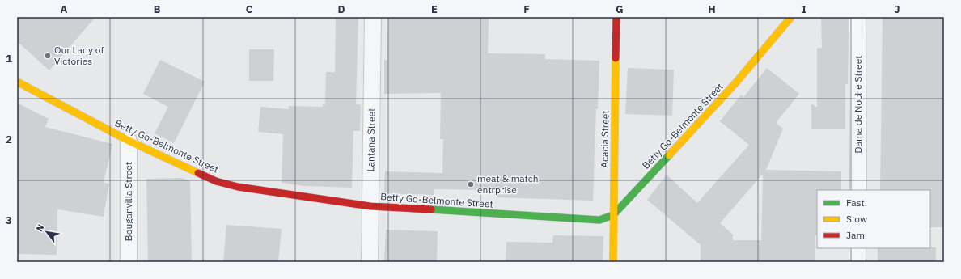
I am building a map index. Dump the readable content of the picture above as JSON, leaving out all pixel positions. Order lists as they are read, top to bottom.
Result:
{
  "streets": {
    "street": [
      "Dama de Noche Street",
      "Betty Go-Belmonte Street",
      "Acacia Street",
      "Lantana Street",
      "Bouganvilla Street"
    ]
  },
  "crossings": [
    ["Betty Go-Belmonte Street", "Acacia Street"],
    ["Betty Go-Belmonte Street", "Lantana Street"],
    ["Betty Go-Belmonte Street", "Bouganvilla Street"]
  ],
  "places": ["Our Lady of Victories", "meat & match entrprise"],
  "legend": ["Fast", "Slow", "Jam"],
  "north": "top left",
  "grid": {
    "columns": [
      "A",
      "B",
      "C",
      "D",
      "E",
      "F",
      "G",
      "H",
      "I",
      "J"
    ],
    "rows": ["1", "2", "3"]
  }
}
